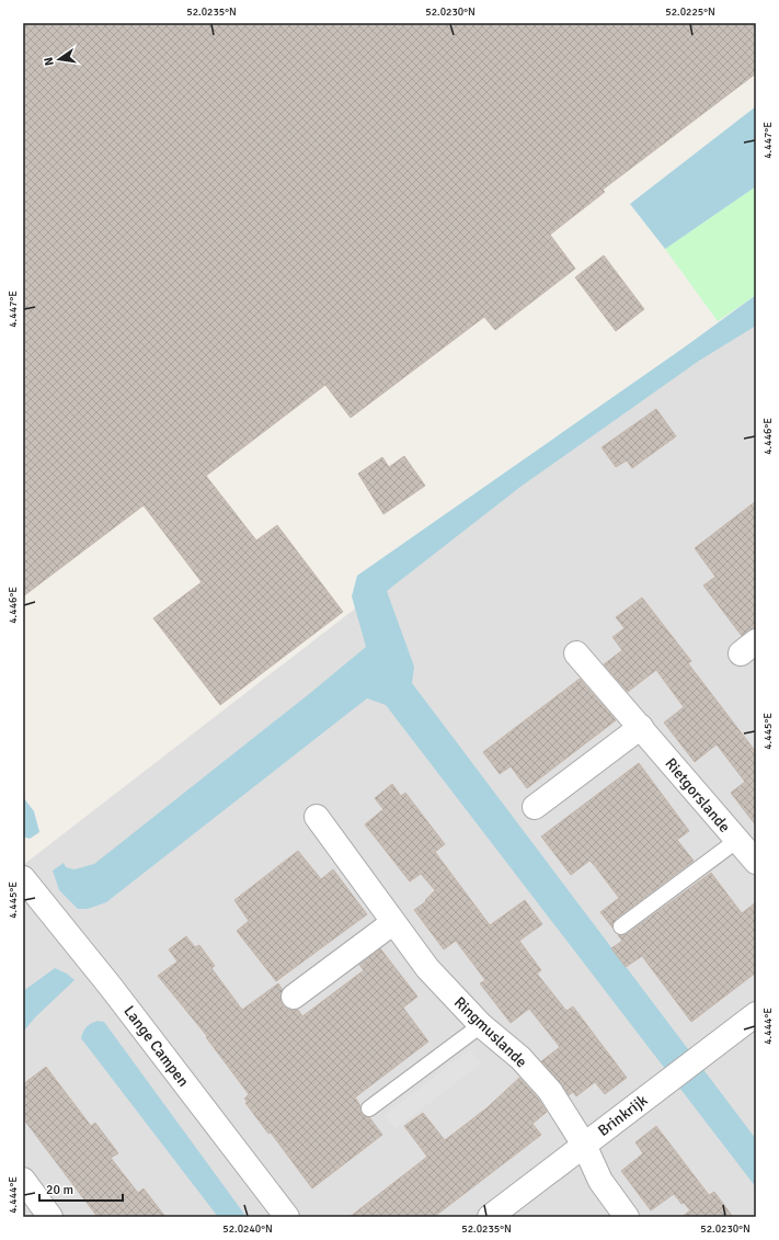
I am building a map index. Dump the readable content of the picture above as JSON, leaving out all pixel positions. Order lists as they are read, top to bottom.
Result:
{
  "streets": {
    "street": [
      "Rietgorslande",
      "Ringmuslande",
      "Lange Campen",
      "Brinkrijk"
    ]
  },
  "crossings": [
    ["Ringmuslande", "Brinkrijk"]
  ],
  "scale_bar": "20 m",
  "north": "left",
  "coordinates": [
    "52.0235°N",
    "52.0230°N",
    "52.0225°N",
    "4.447°E",
    "4.446°E",
    "4.445°E",
    "4.444°E",
    "52.0240°N"
  ]
}
